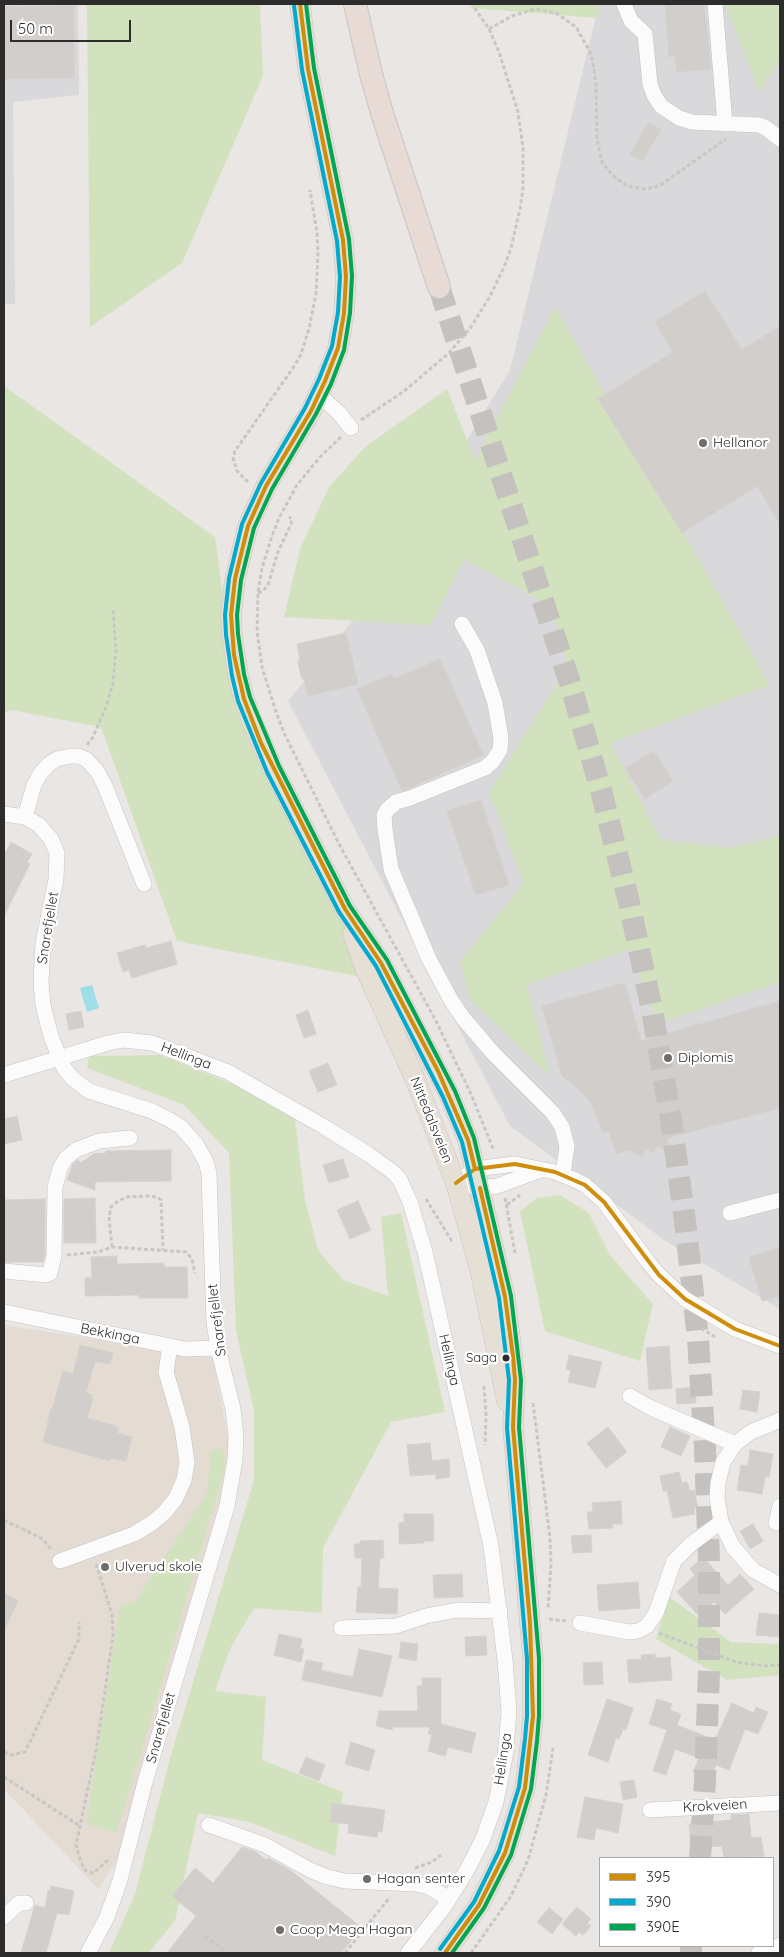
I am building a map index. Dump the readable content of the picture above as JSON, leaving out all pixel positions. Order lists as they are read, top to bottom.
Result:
{
  "streets": {
    "main road": ["Nittedalsveien"],
    "street": [
      "Snarefjellet",
      "Hellinga",
      "Bekkinga",
      "Krokveien"
    ]
  },
  "crossings": [
    ["Snarefjellet", "Hellinga"],
    ["Snarefjellet", "Bekkinga"]
  ],
  "places": [
    "Hellanor",
    "Diplomis",
    "Saga",
    "Ulverud skole",
    "Hagan senter",
    "Coop Mega Hagan"
  ],
  "lines": ["transit line 395", "transit line 390E", "transit line 390"],
  "legend": ["395", "390", "390E"],
  "scale_bar": "50 m"
}
